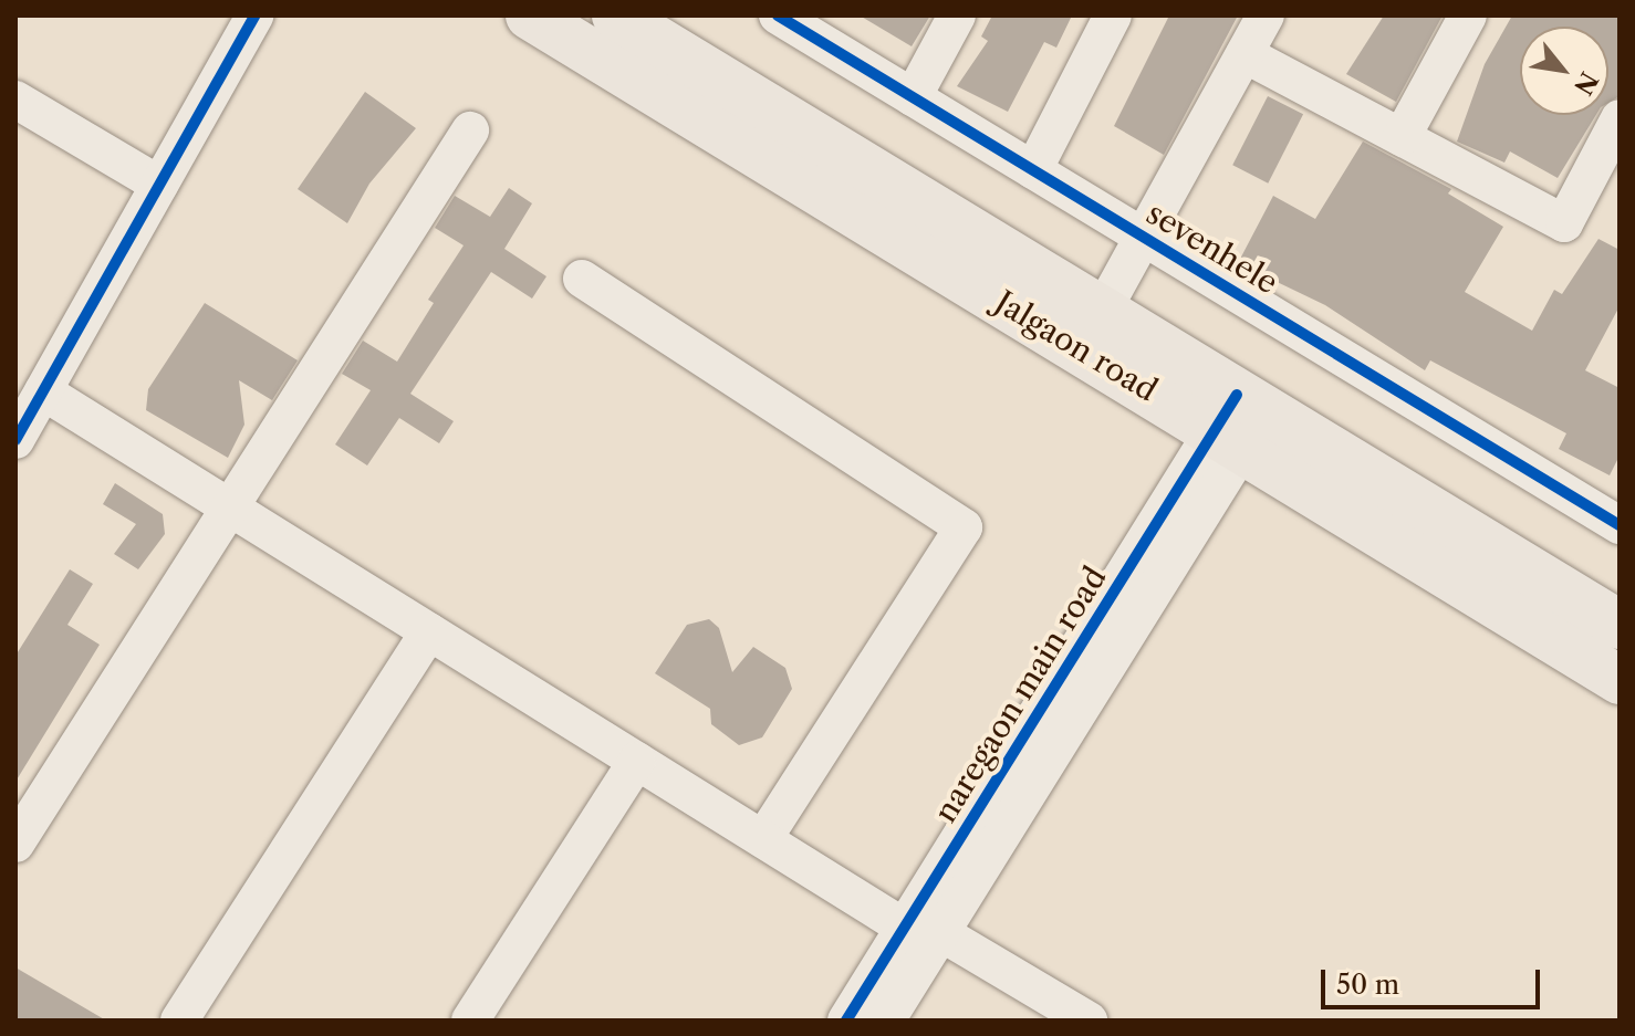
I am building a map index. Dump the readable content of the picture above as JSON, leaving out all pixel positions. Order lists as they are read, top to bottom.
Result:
{
  "streets": {
    "highway": ["Jalgaon road"],
    "street": ["sevenhele", "naregaon main road"]
  },
  "crossings": [
    ["Jalgaon road", "naregaon main road"]
  ],
  "scale_bar": "50 m",
  "north": "bottom right"
}
